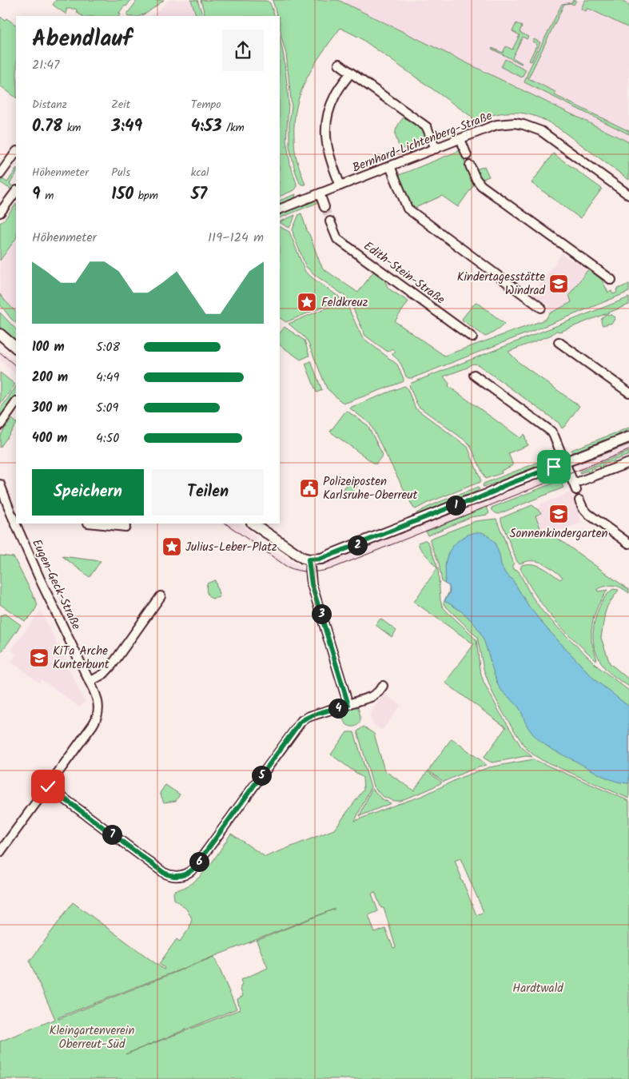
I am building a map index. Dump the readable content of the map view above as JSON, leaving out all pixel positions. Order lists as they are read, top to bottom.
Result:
{
  "streets": {
    "street": ["Bernhard-Lichtenberg-Straße", "Edith-Stein-Straße", "Eugen-Geck-Straße"]
  },
  "parks": ["Hardtwald", "Kleingartenverein Oberreut-Süd"],
  "places": {
    "school or university": ["Kindertagesstätte Windrad", "Sonnenkindergarten", "KiTa Arche Kunterbunt"],
    "place": ["Feldkreuz", "Julius-Leber-Platz"],
    "public building": ["Polizeiposten Karlsruhe-Oberreut"]
  },
  "page": {
    "heading": ["Abendlauf", "21:47"],
    "stats": [
      ["Distanz", "0.78 km"],
      ["Zeit", "3:49"],
      ["Tempo", "4:53 /km"],
      ["Höhenmeter", "9 m"],
      ["Puls", "150 bpm"],
      ["kcal", "57"]
    ],
    "chart": ["Höhenmeter", "119–124 m"],
    "list": [
      {
        "name": "100 m",
        "note": "5:08"
      },
      {
        "name": "200 m",
        "note": "4:49"
      },
      {
        "name": "300 m",
        "note": "5:09"
      },
      {
        "name": "400 m",
        "note": "4:50"
      }
    ],
    "buttons": ["Speichern", "Teilen"],
    "pins": [
      "1",
      "2",
      "3",
      "4",
      "5",
      "7",
      "6"
    ]
  }
}
